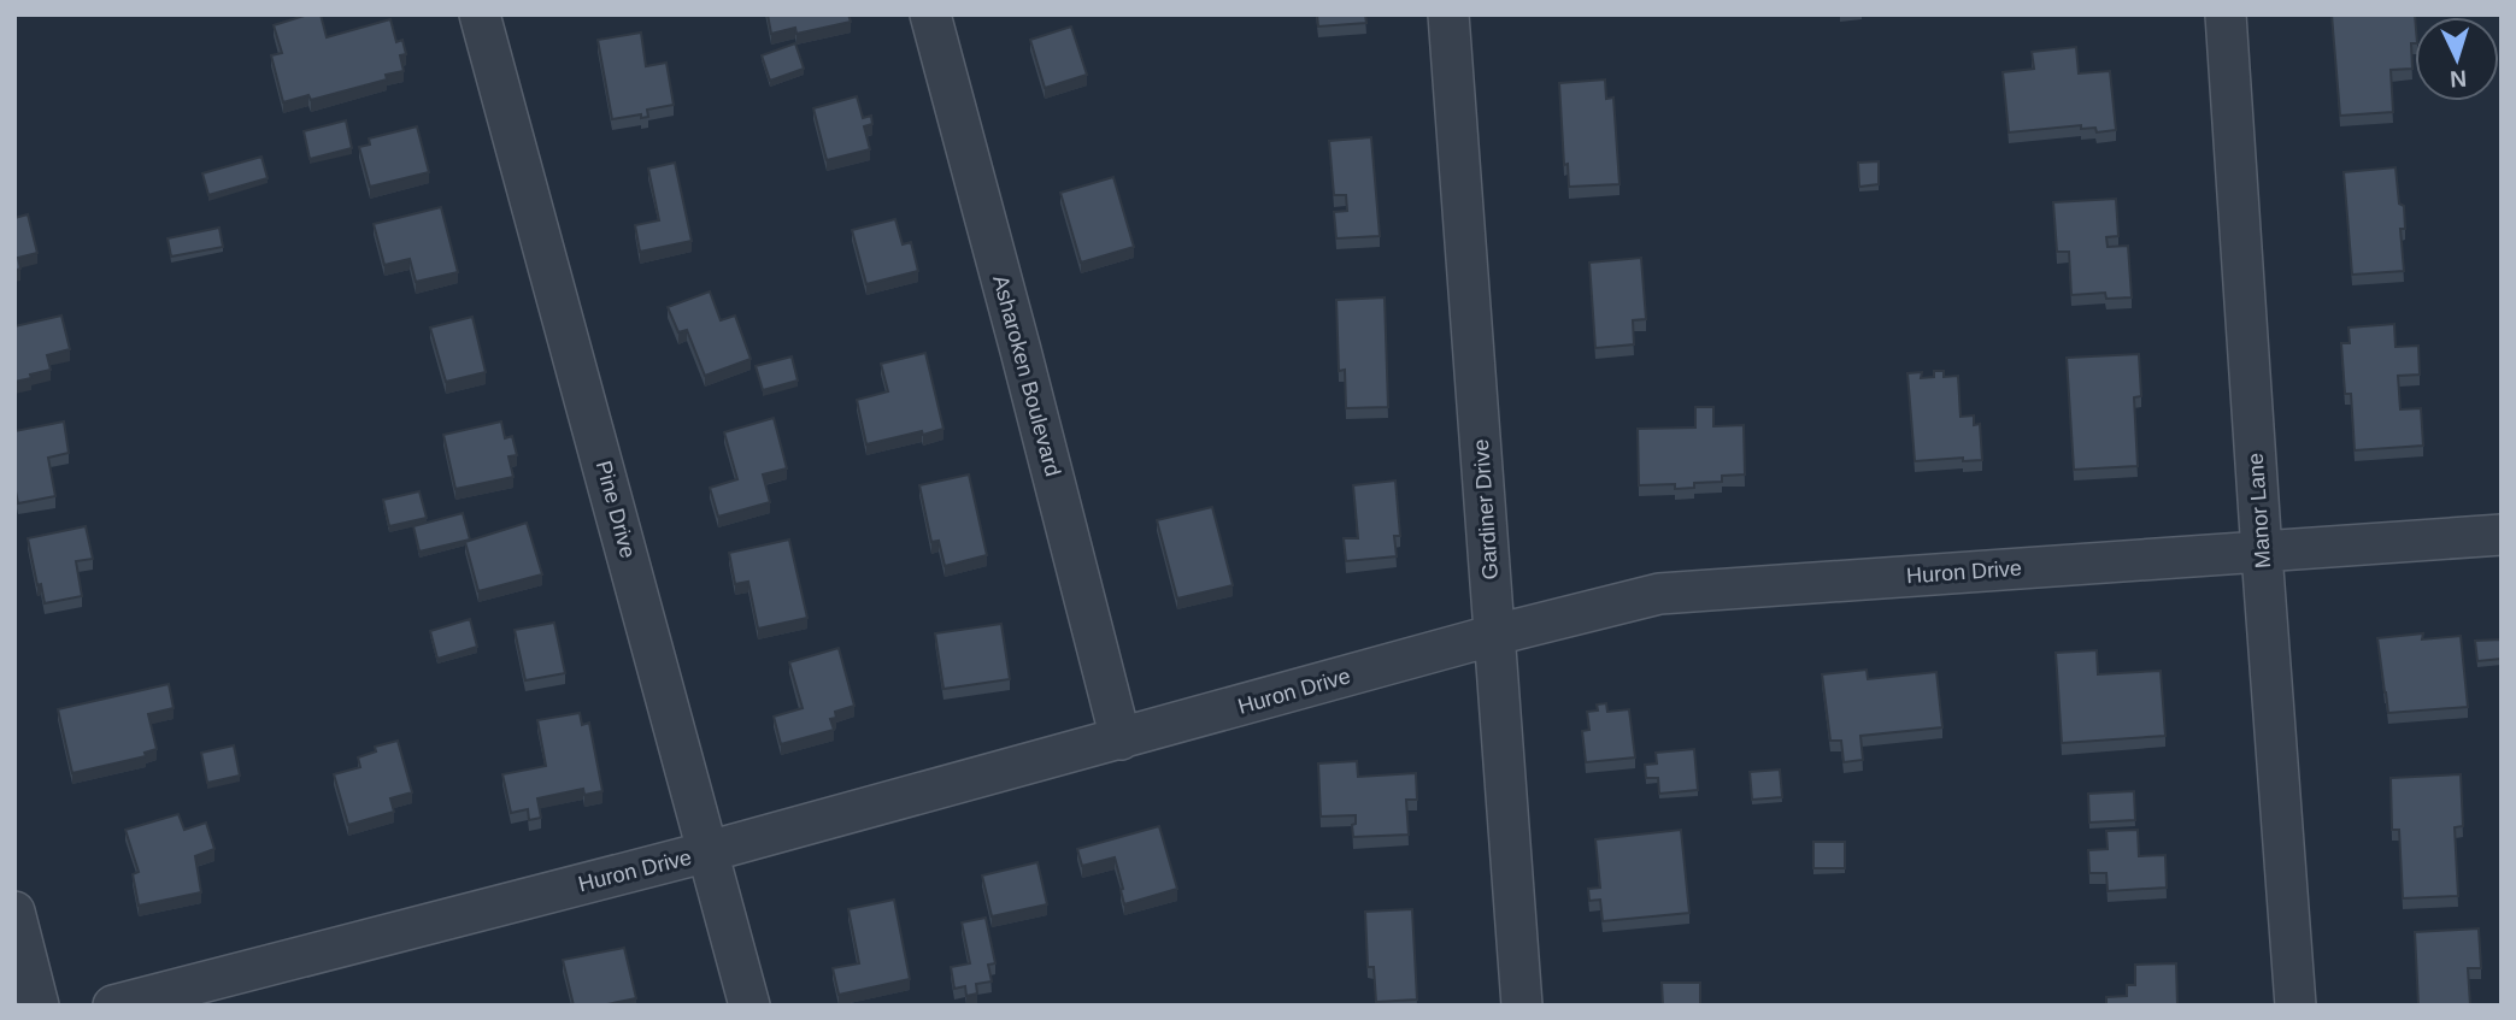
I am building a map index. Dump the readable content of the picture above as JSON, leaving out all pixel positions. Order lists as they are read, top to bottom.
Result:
{
  "streets": {
    "street": [
      "Asharoken Boulevard",
      "Pine Drive",
      "Gardiner Drive",
      "Manor Lane",
      "Huron Drive"
    ]
  },
  "crossings": [
    ["Asharoken Boulevard", "Huron Drive"],
    ["Pine Drive", "Huron Drive"],
    ["Gardiner Drive", "Huron Drive"],
    ["Manor Lane", "Huron Drive"]
  ],
  "north": "bottom"
}
